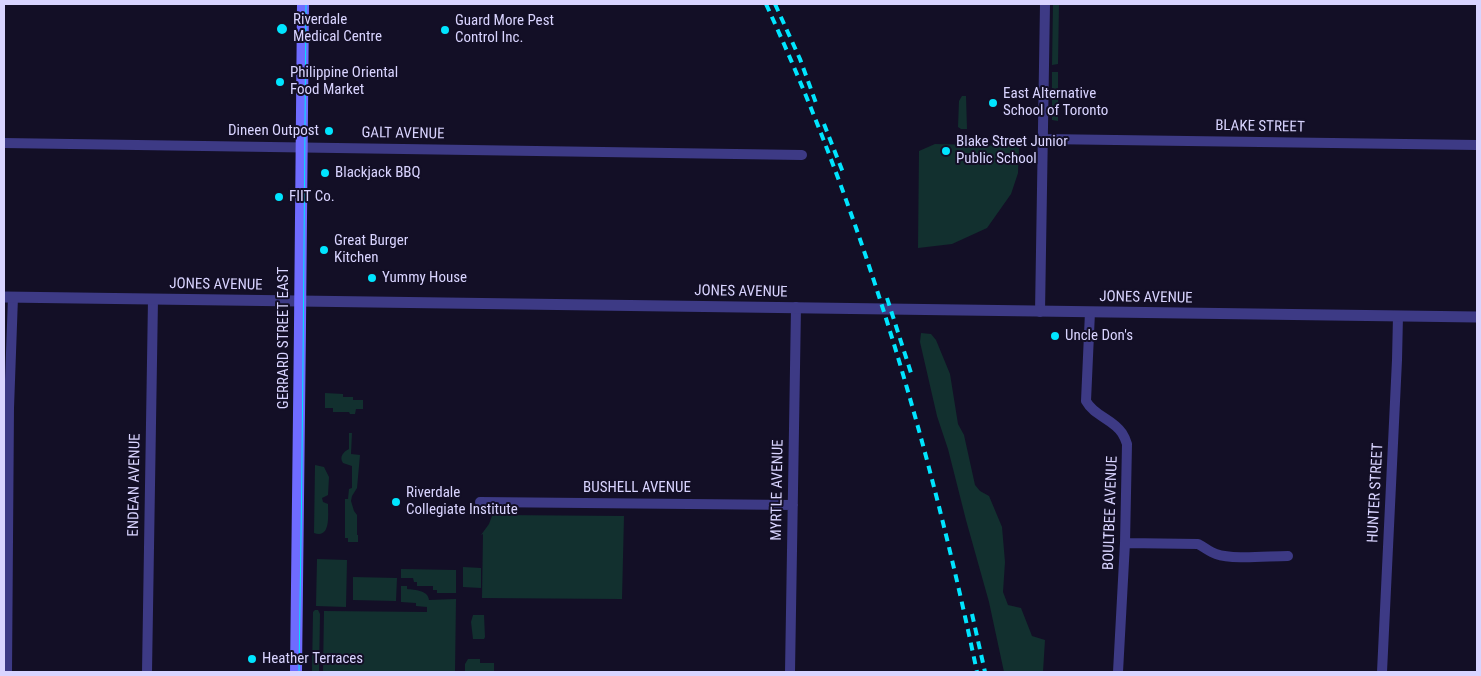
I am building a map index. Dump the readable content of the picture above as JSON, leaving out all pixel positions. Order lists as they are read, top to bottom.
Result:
{
  "streets": {
    "main road": ["GERRARD STREET EAST"],
    "street": [
      "BLAKE STREET",
      "GALT AVENUE",
      "JONES AVENUE",
      "ENDEAN AVENUE",
      "BUSHELL AVENUE",
      "MYRTLE AVENUE",
      "HUNTER STREET",
      "BOULTBEE AVENUE"
    ]
  },
  "crossings": [
    ["GALT AVENUE", "GERRARD STREET EAST"],
    ["JONES AVENUE", "GERRARD STREET EAST"],
    ["JONES AVENUE", "ENDEAN AVENUE"],
    ["JONES AVENUE", "MYRTLE AVENUE"],
    ["JONES AVENUE", "HUNTER STREET"],
    ["JONES AVENUE", "BOULTBEE AVENUE"],
    ["BUSHELL AVENUE", "MYRTLE AVENUE"]
  ],
  "places": [
    "Riverdale Medical Centre",
    "Guard More Pest Control Inc.",
    "Philippine Oriental Food Market",
    "East Alternative School of Toronto",
    "Dineen Outpost",
    "Blake Street Junior Public School",
    "Blackjack BBQ",
    "FIIT Co.",
    "Great Burger Kitchen",
    "Yummy House",
    "Uncle Don's",
    "Riverdale Collegiate Institute",
    "Heather Terraces"
  ]
}
